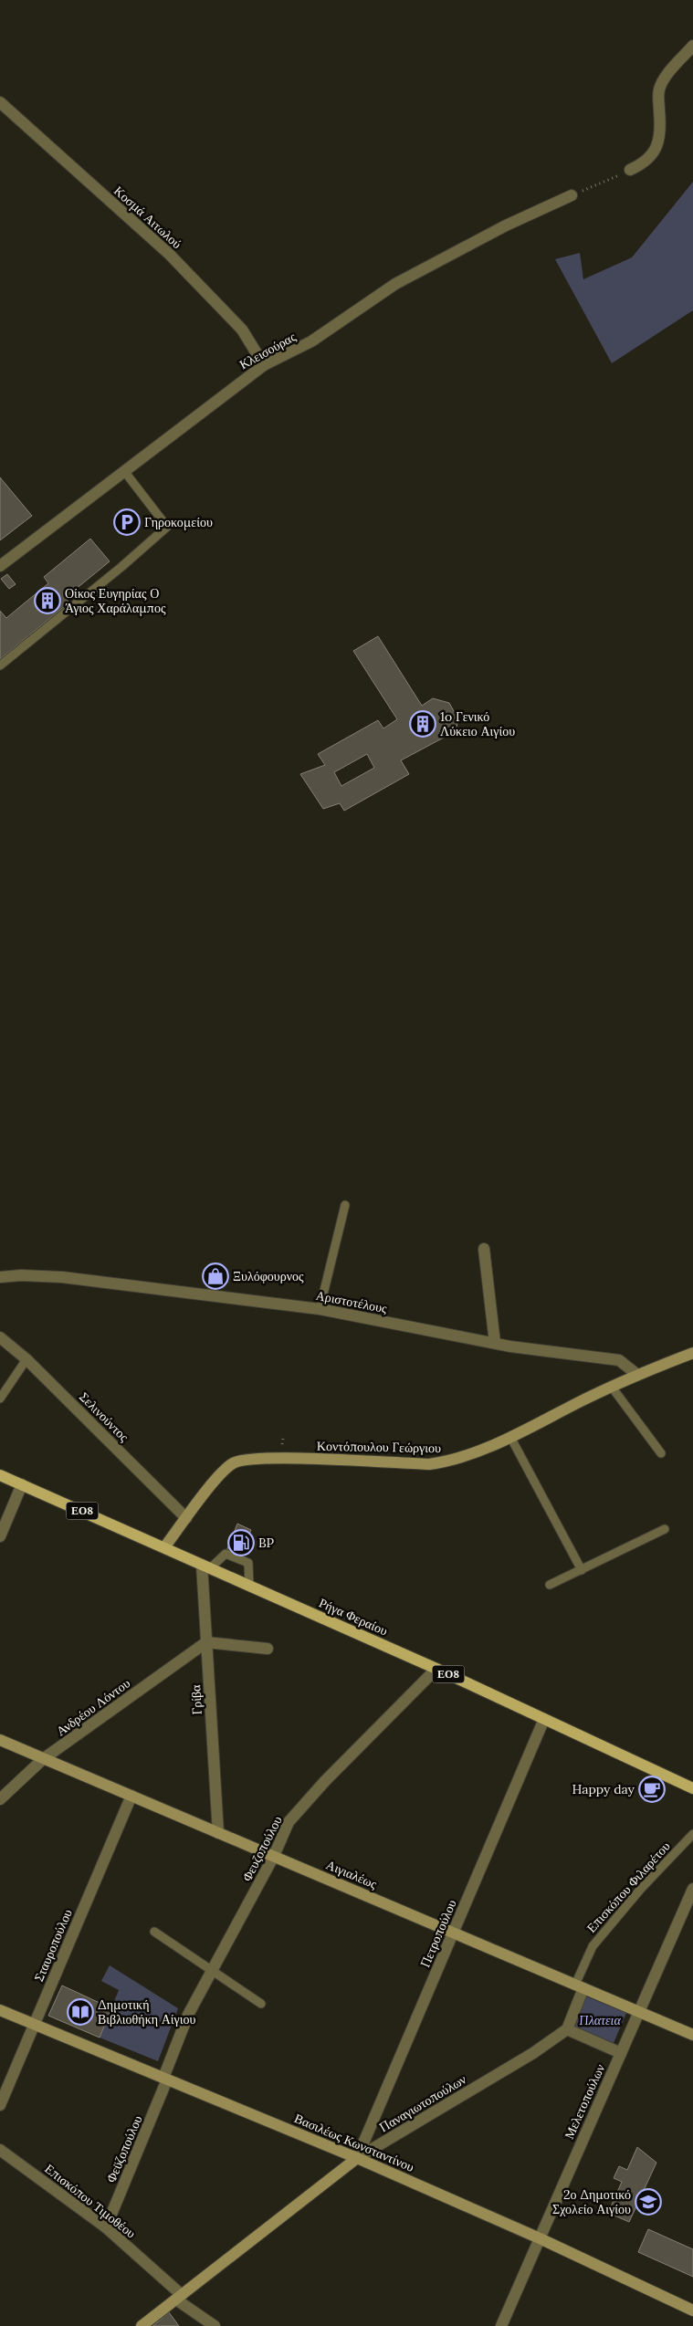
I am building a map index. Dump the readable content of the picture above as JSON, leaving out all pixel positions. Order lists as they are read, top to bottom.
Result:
{
  "streets": {
    "main road": ["ΕΟ8", "Ρήγα Φεραίου"],
    "street": [
      "Κοσμά Αιτωλού",
      "Κλεισούρας",
      "Αριστοτέλους",
      "Σελινούντος",
      "Κοντόπουλου Γεώργιου",
      "Γρίβα",
      "Ανδρέου Λόντου",
      "Φευζοπούλου",
      "Αιγιαλέως",
      "Πετροπούλου",
      "Σταυροπούλου",
      "Μελετοπούλων",
      "Παναγιωτοπούλων",
      "Βασιλέως Κωνσταντίνου",
      "Φεϋζοπούλου",
      "Επισκόπου Τιμοθέου"
    ],
    "lane": ["Επισκόπου Φιλαρέτου"]
  },
  "crossings": [
    ["Κοσμά Αιτωλού", "Κλεισούρας"],
    ["Αριστοτέλους", "Κοντόπουλου Γεώργιου"],
    ["Σελινούντος", "Κοντόπουλου Γεώργιου"],
    ["Κοντόπουλου Γεώργιου", "Ρήγα Φεραίου"],
    ["Ρήγα Φεραίου", "Γρίβα"],
    ["Ρήγα Φεραίου", "Φευζοπούλου"],
    ["Ρήγα Φεραίου", "Πετροπούλου"],
    ["Γρίβα", "Ανδρέου Λόντου"],
    ["Γρίβα", "Αιγιαλέως"],
    ["Ανδρέου Λόντου", "Αιγιαλέως"],
    ["Φευζοπούλου", "Αιγιαλέως"],
    ["Φευζοπούλου", "Βασιλέως Κωνσταντίνου"],
    ["Φευζοπούλου", "Φεϋζοπούλου"],
    ["Αιγιαλέως", "Επισκόπου Φιλαρέτου"],
    ["Αιγιαλέως", "Πετροπούλου"],
    ["Αιγιαλέως", "Σταυροπούλου"],
    ["Αιγιαλέως", "Μελετοπούλων"],
    ["Πετροπούλου", "Παναγιωτοπούλων"],
    ["Πετροπούλου", "Βασιλέως Κωνσταντίνου"],
    ["Σταυροπούλου", "Βασιλέως Κωνσταντίνου"],
    ["Μελετοπούλων", "Βασιλέως Κωνσταντίνου"],
    ["Παναγιωτοπούλων", "Βασιλέως Κωνσταντίνου"],
    ["Παναγιωτοπούλων", "Επισκόπου Τιμοθέου"],
    ["Βασιλέως Κωνσταντίνου", "Φεϋζοπούλου"],
    ["Φεϋζοπούλου", "Επισκόπου Τιμοθέου"]
  ],
  "parks": ["Πλατεια"],
  "places": {
    "parking": ["Γηροκομείου"],
    "building": ["Οίκος Ευγηρίας Ο Άγιος Χαράλαμπος", "1o Γενικό Λύκειο Αιγίου"],
    "shop": ["Ξυλόφουρνος"],
    "fuel station": ["BP"],
    "cafe": ["Happy day"],
    "library": ["Δημοτική Βιβλιοθήκη Αίγιου"],
    "school or university": ["2ο Δημοτικό Σχολείο Αιγίου"]
  }
}
